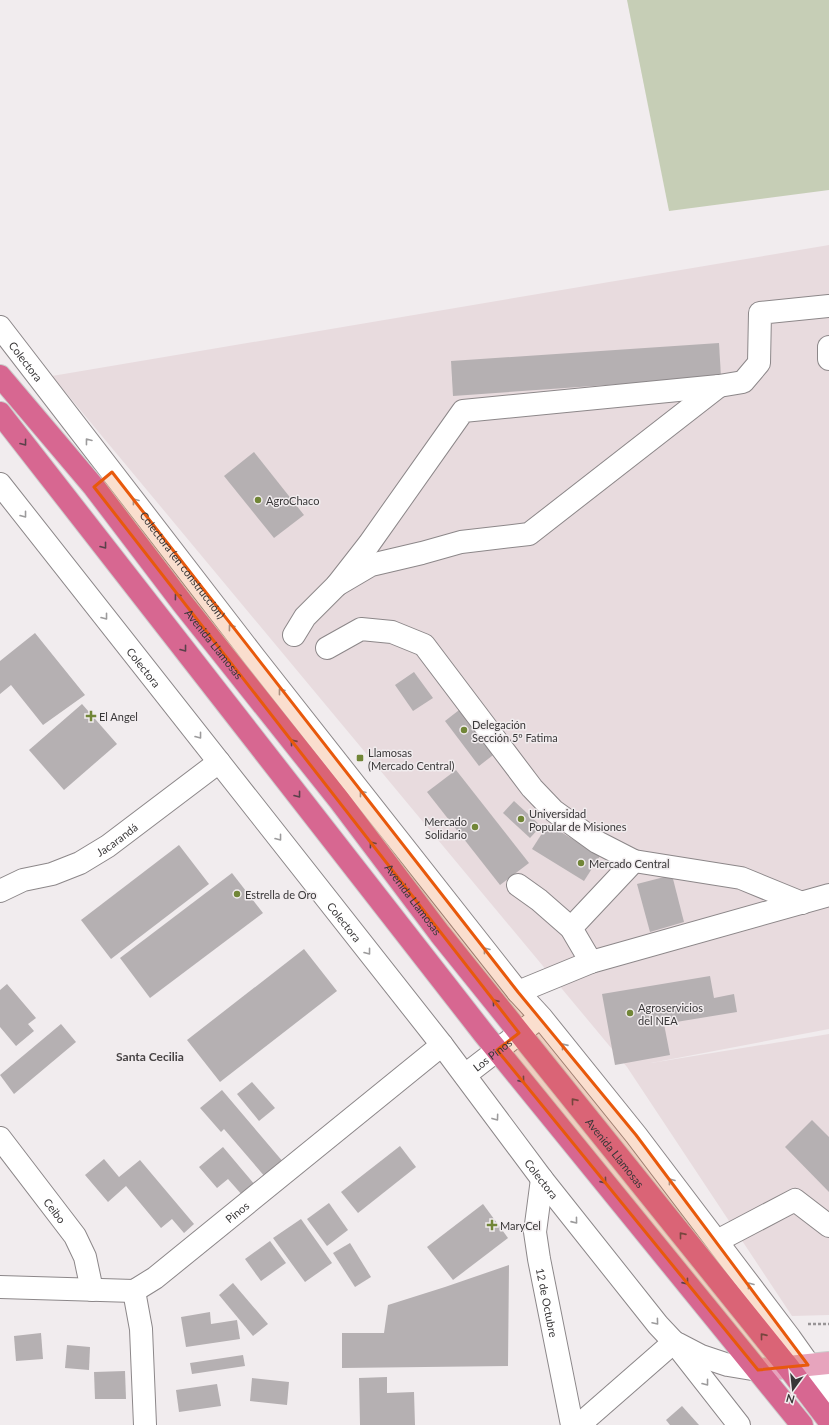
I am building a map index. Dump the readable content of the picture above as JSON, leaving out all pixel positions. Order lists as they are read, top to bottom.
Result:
{
  "streets": {
    "highway": ["Avenida Llamosas"],
    "street": [
      "Colectora",
      "Colectora (en construcción)",
      "Jacarandá",
      "Los Pinos",
      "Ceibo",
      "Pinos",
      "12 de Octubre"
    ]
  },
  "crossings": [
    ["Colectora", "Colectora (en construcción)"],
    ["Colectora", "Jacarandá"],
    ["Colectora", "Los Pinos"],
    ["Colectora", "Pinos"],
    ["Colectora", "12 de Octubre"],
    ["Avenida Llamosas", "Los Pinos"]
  ],
  "one_way": ["Colectora (en construcción)"],
  "districts": ["Santa Cecilia"],
  "places": {
    "other": [
      "AgroChaco",
      "Delegación Sección 5º Fatima",
      "Universidad Popular de Misiones",
      "Mercado Solidario",
      "Mercado Central",
      "Estrella de Oro",
      "Agroservicios del NEA"
    ],
    "health": ["El Angel", "MaryCel"],
    "transit": ["Llamosas (Mercado Central)"]
  },
  "north": "bottom"
}
